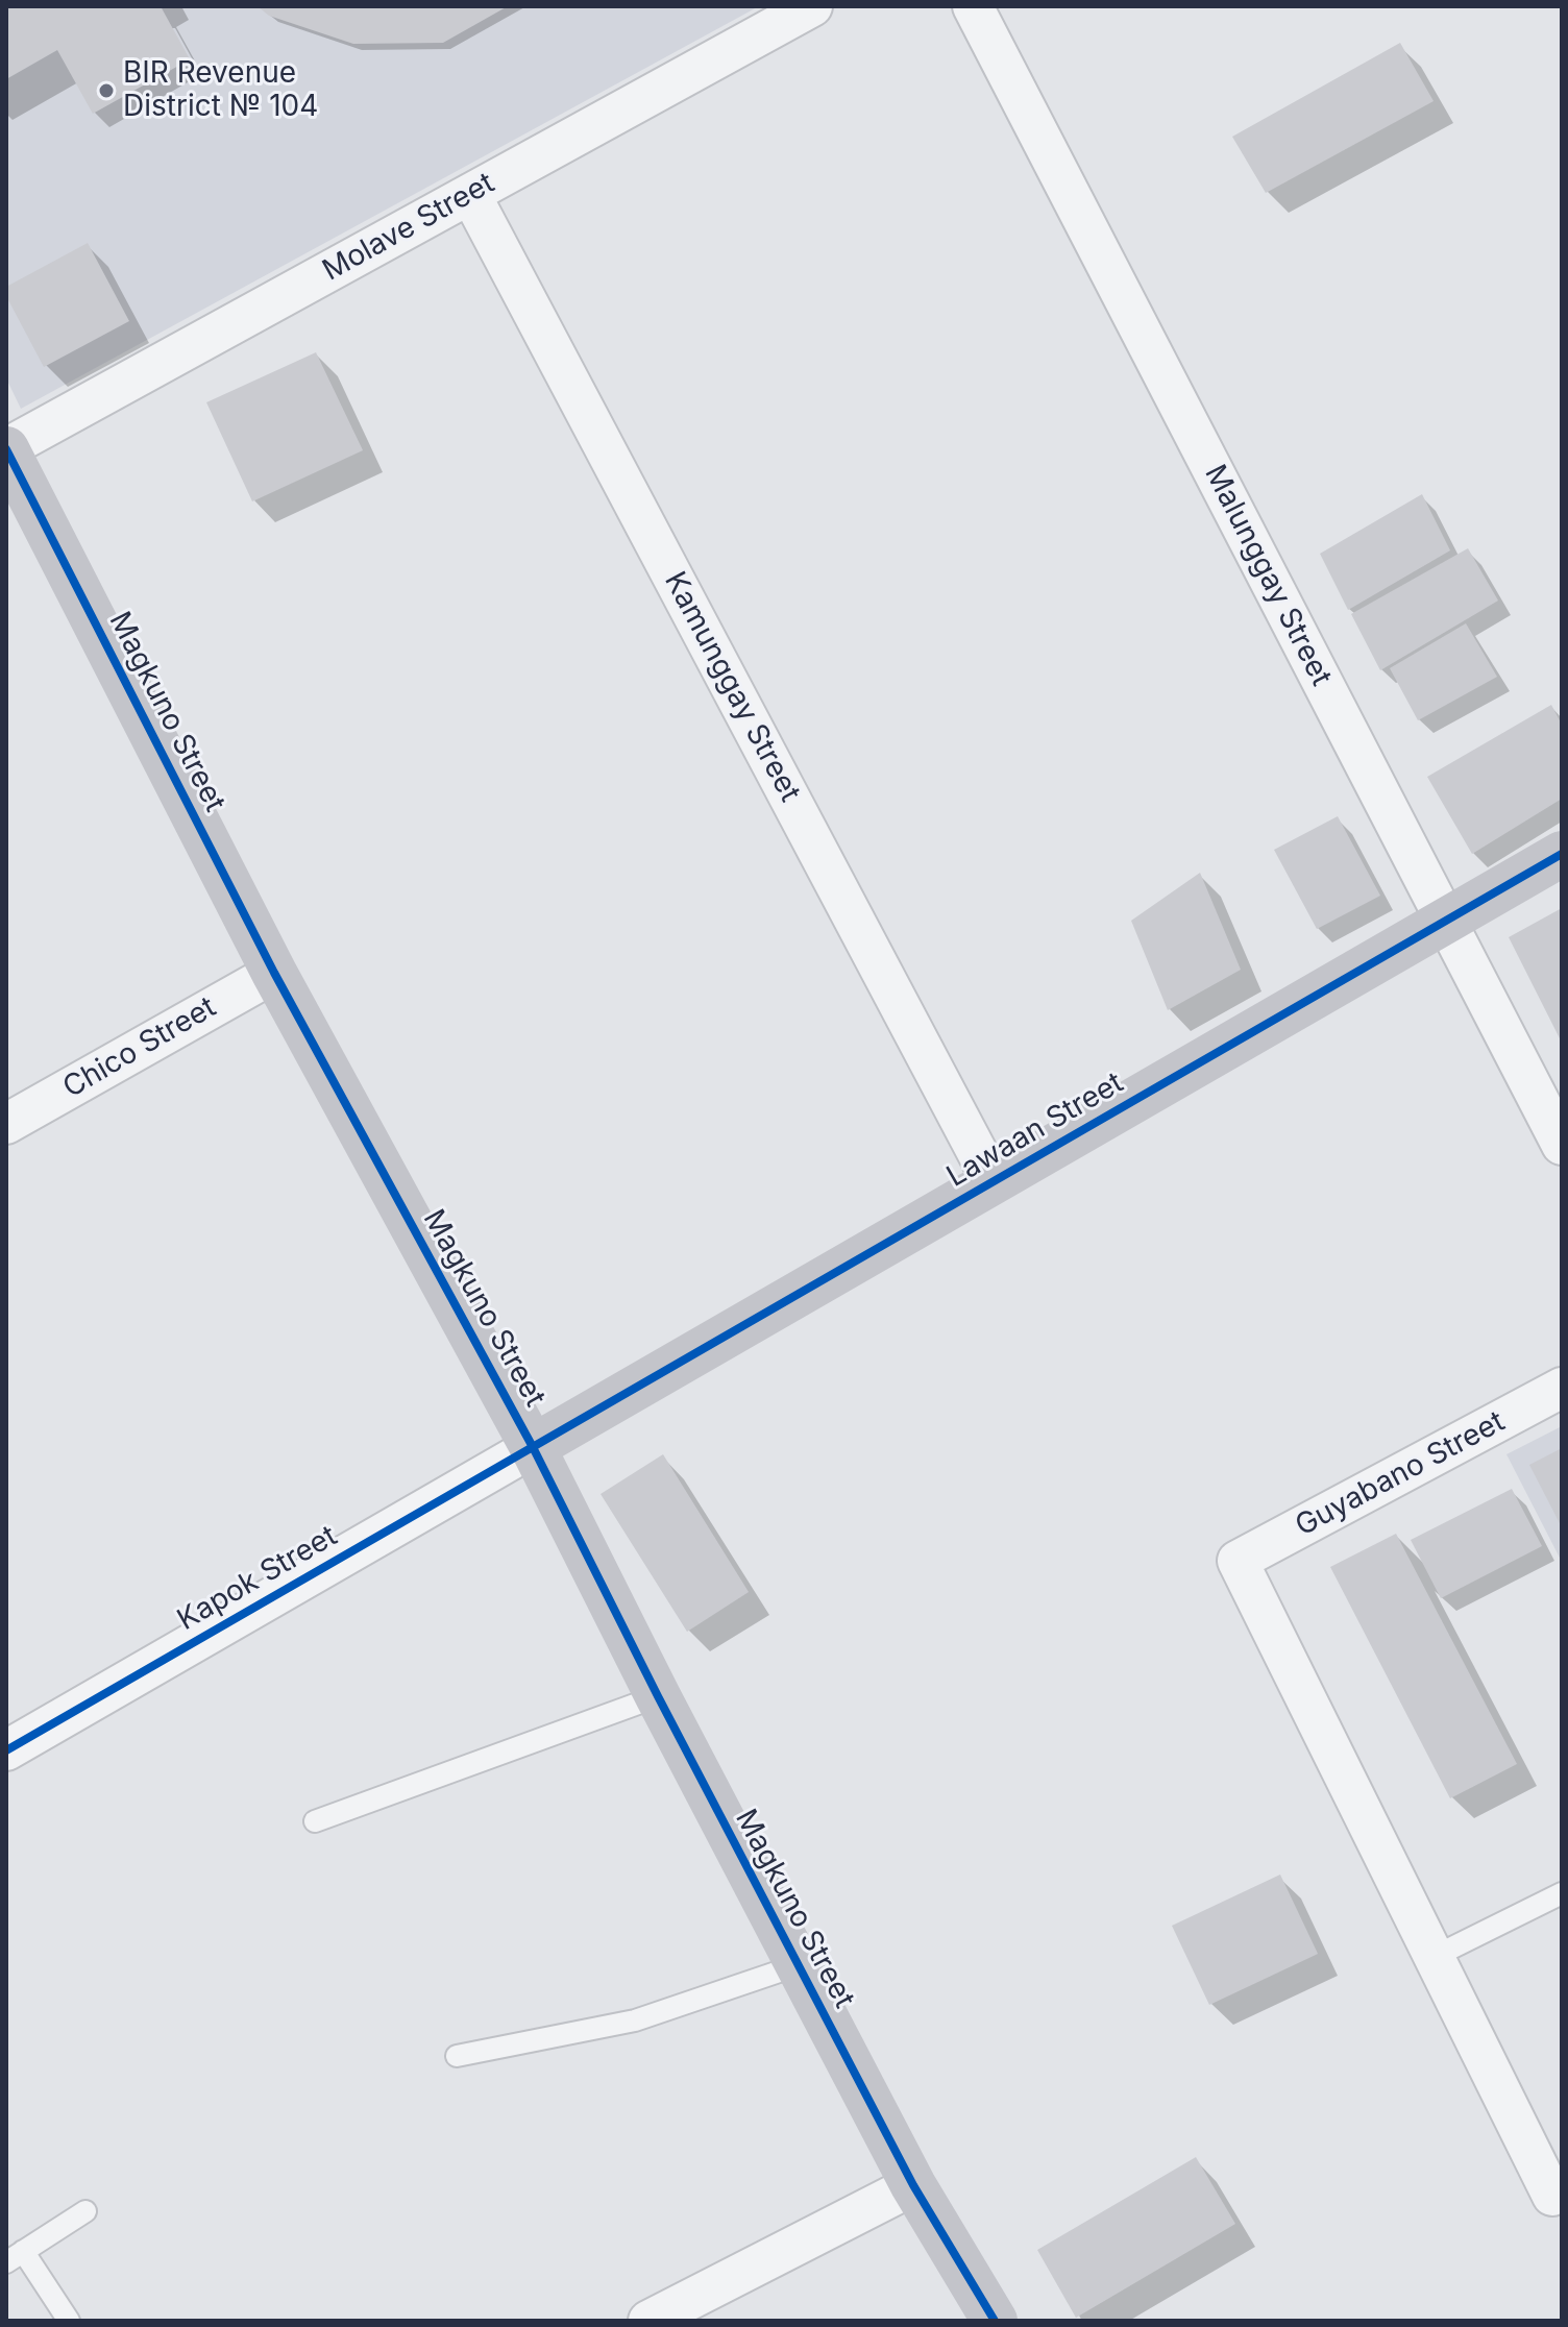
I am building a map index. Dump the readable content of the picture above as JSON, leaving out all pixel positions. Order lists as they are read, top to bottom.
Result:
{
  "streets": {
    "street": [
      "Molave Street",
      "Malunggay Street",
      "Kamunggay Street",
      "Magkuno Street",
      "Chico Street",
      "Lawaan Street",
      "Guyabano Street",
      "Kapok Street"
    ]
  },
  "crossings": [
    ["Molave Street", "Kamunggay Street"],
    ["Molave Street", "Magkuno Street"],
    ["Malunggay Street", "Lawaan Street"],
    ["Kamunggay Street", "Lawaan Street"],
    ["Magkuno Street", "Chico Street"],
    ["Magkuno Street", "Lawaan Street"],
    ["Magkuno Street", "Kapok Street"],
    ["Lawaan Street", "Kapok Street"]
  ],
  "places": ["BIR Revenue District № 104"]
}
